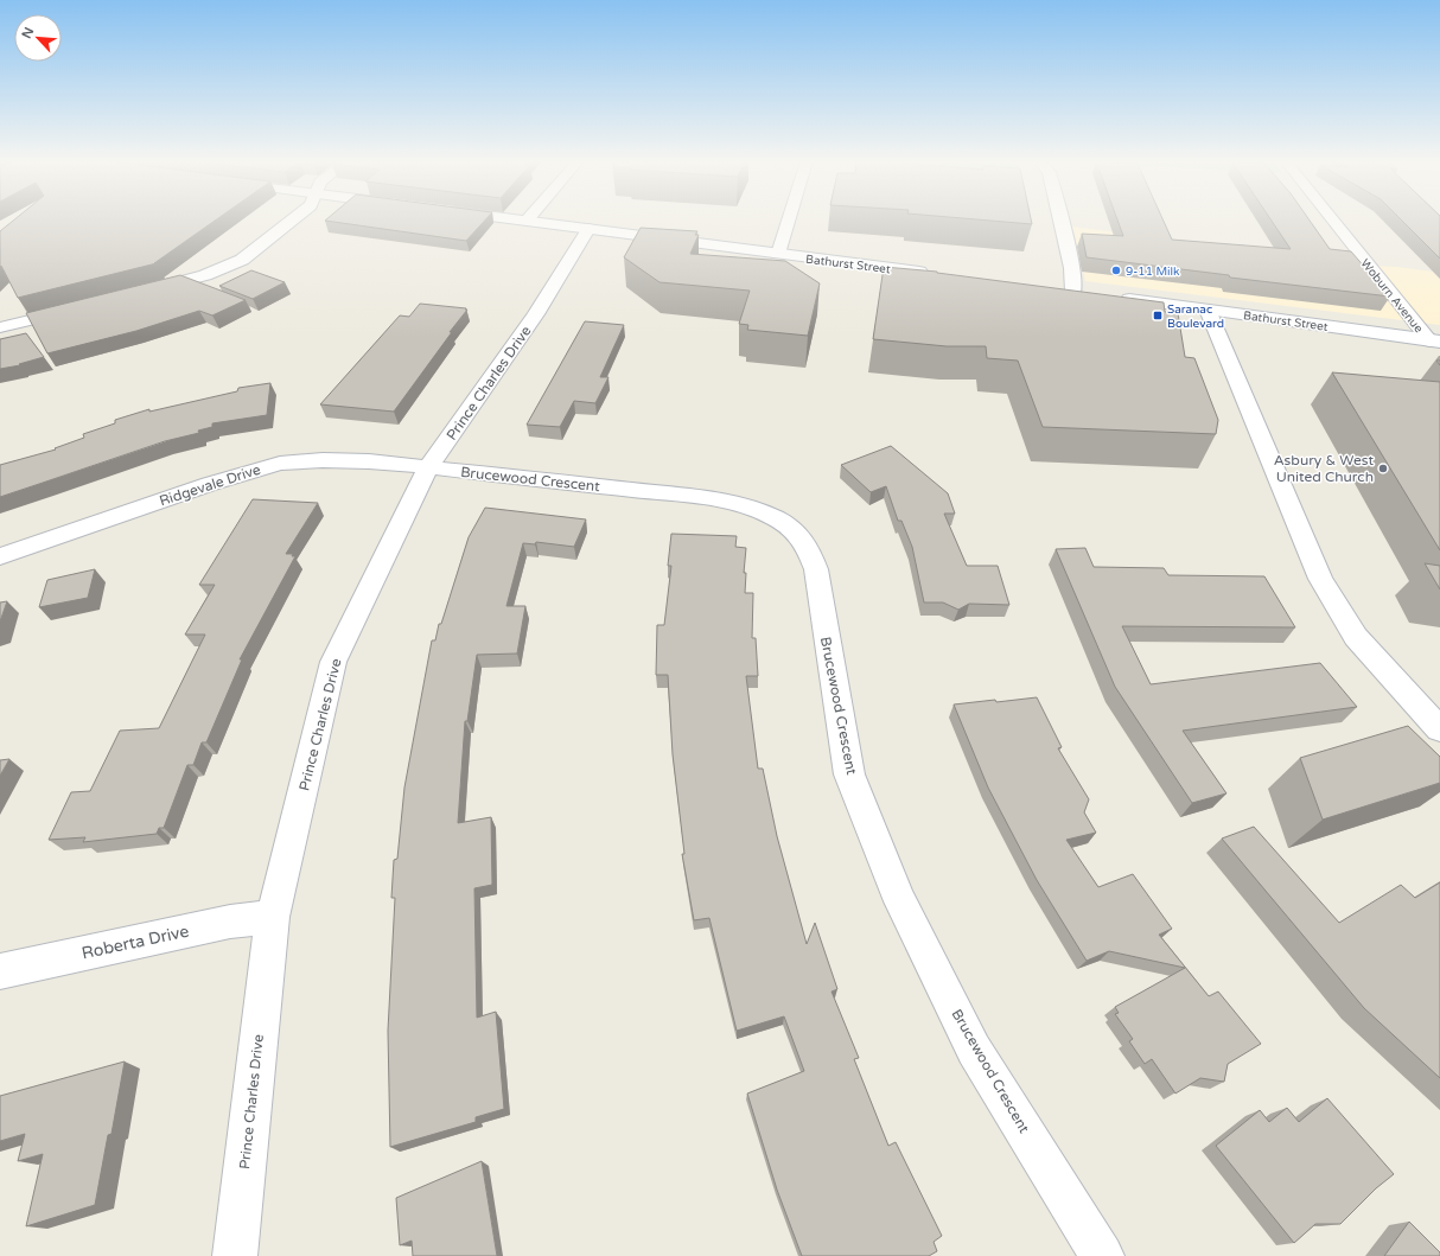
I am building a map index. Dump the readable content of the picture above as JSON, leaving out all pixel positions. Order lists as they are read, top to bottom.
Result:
{
  "streets": {
    "street": [
      "Bathurst Street",
      "Woburn Avenue",
      "Prince Charles Drive",
      "Brucewood Crescent",
      "Ridgevale Drive",
      "Roberta Drive"
    ]
  },
  "crossings": [
    ["Bathurst Street", "Woburn Avenue"],
    ["Bathurst Street", "Prince Charles Drive"],
    ["Prince Charles Drive", "Brucewood Crescent"],
    ["Prince Charles Drive", "Ridgevale Drive"],
    ["Prince Charles Drive", "Roberta Drive"],
    ["Brucewood Crescent", "Ridgevale Drive"]
  ],
  "places": {
    "other": ["9-11 Milk", "Asbury & West United Church"],
    "transit": ["Saranac Boulevard"]
  },
  "north": "top left"
}
